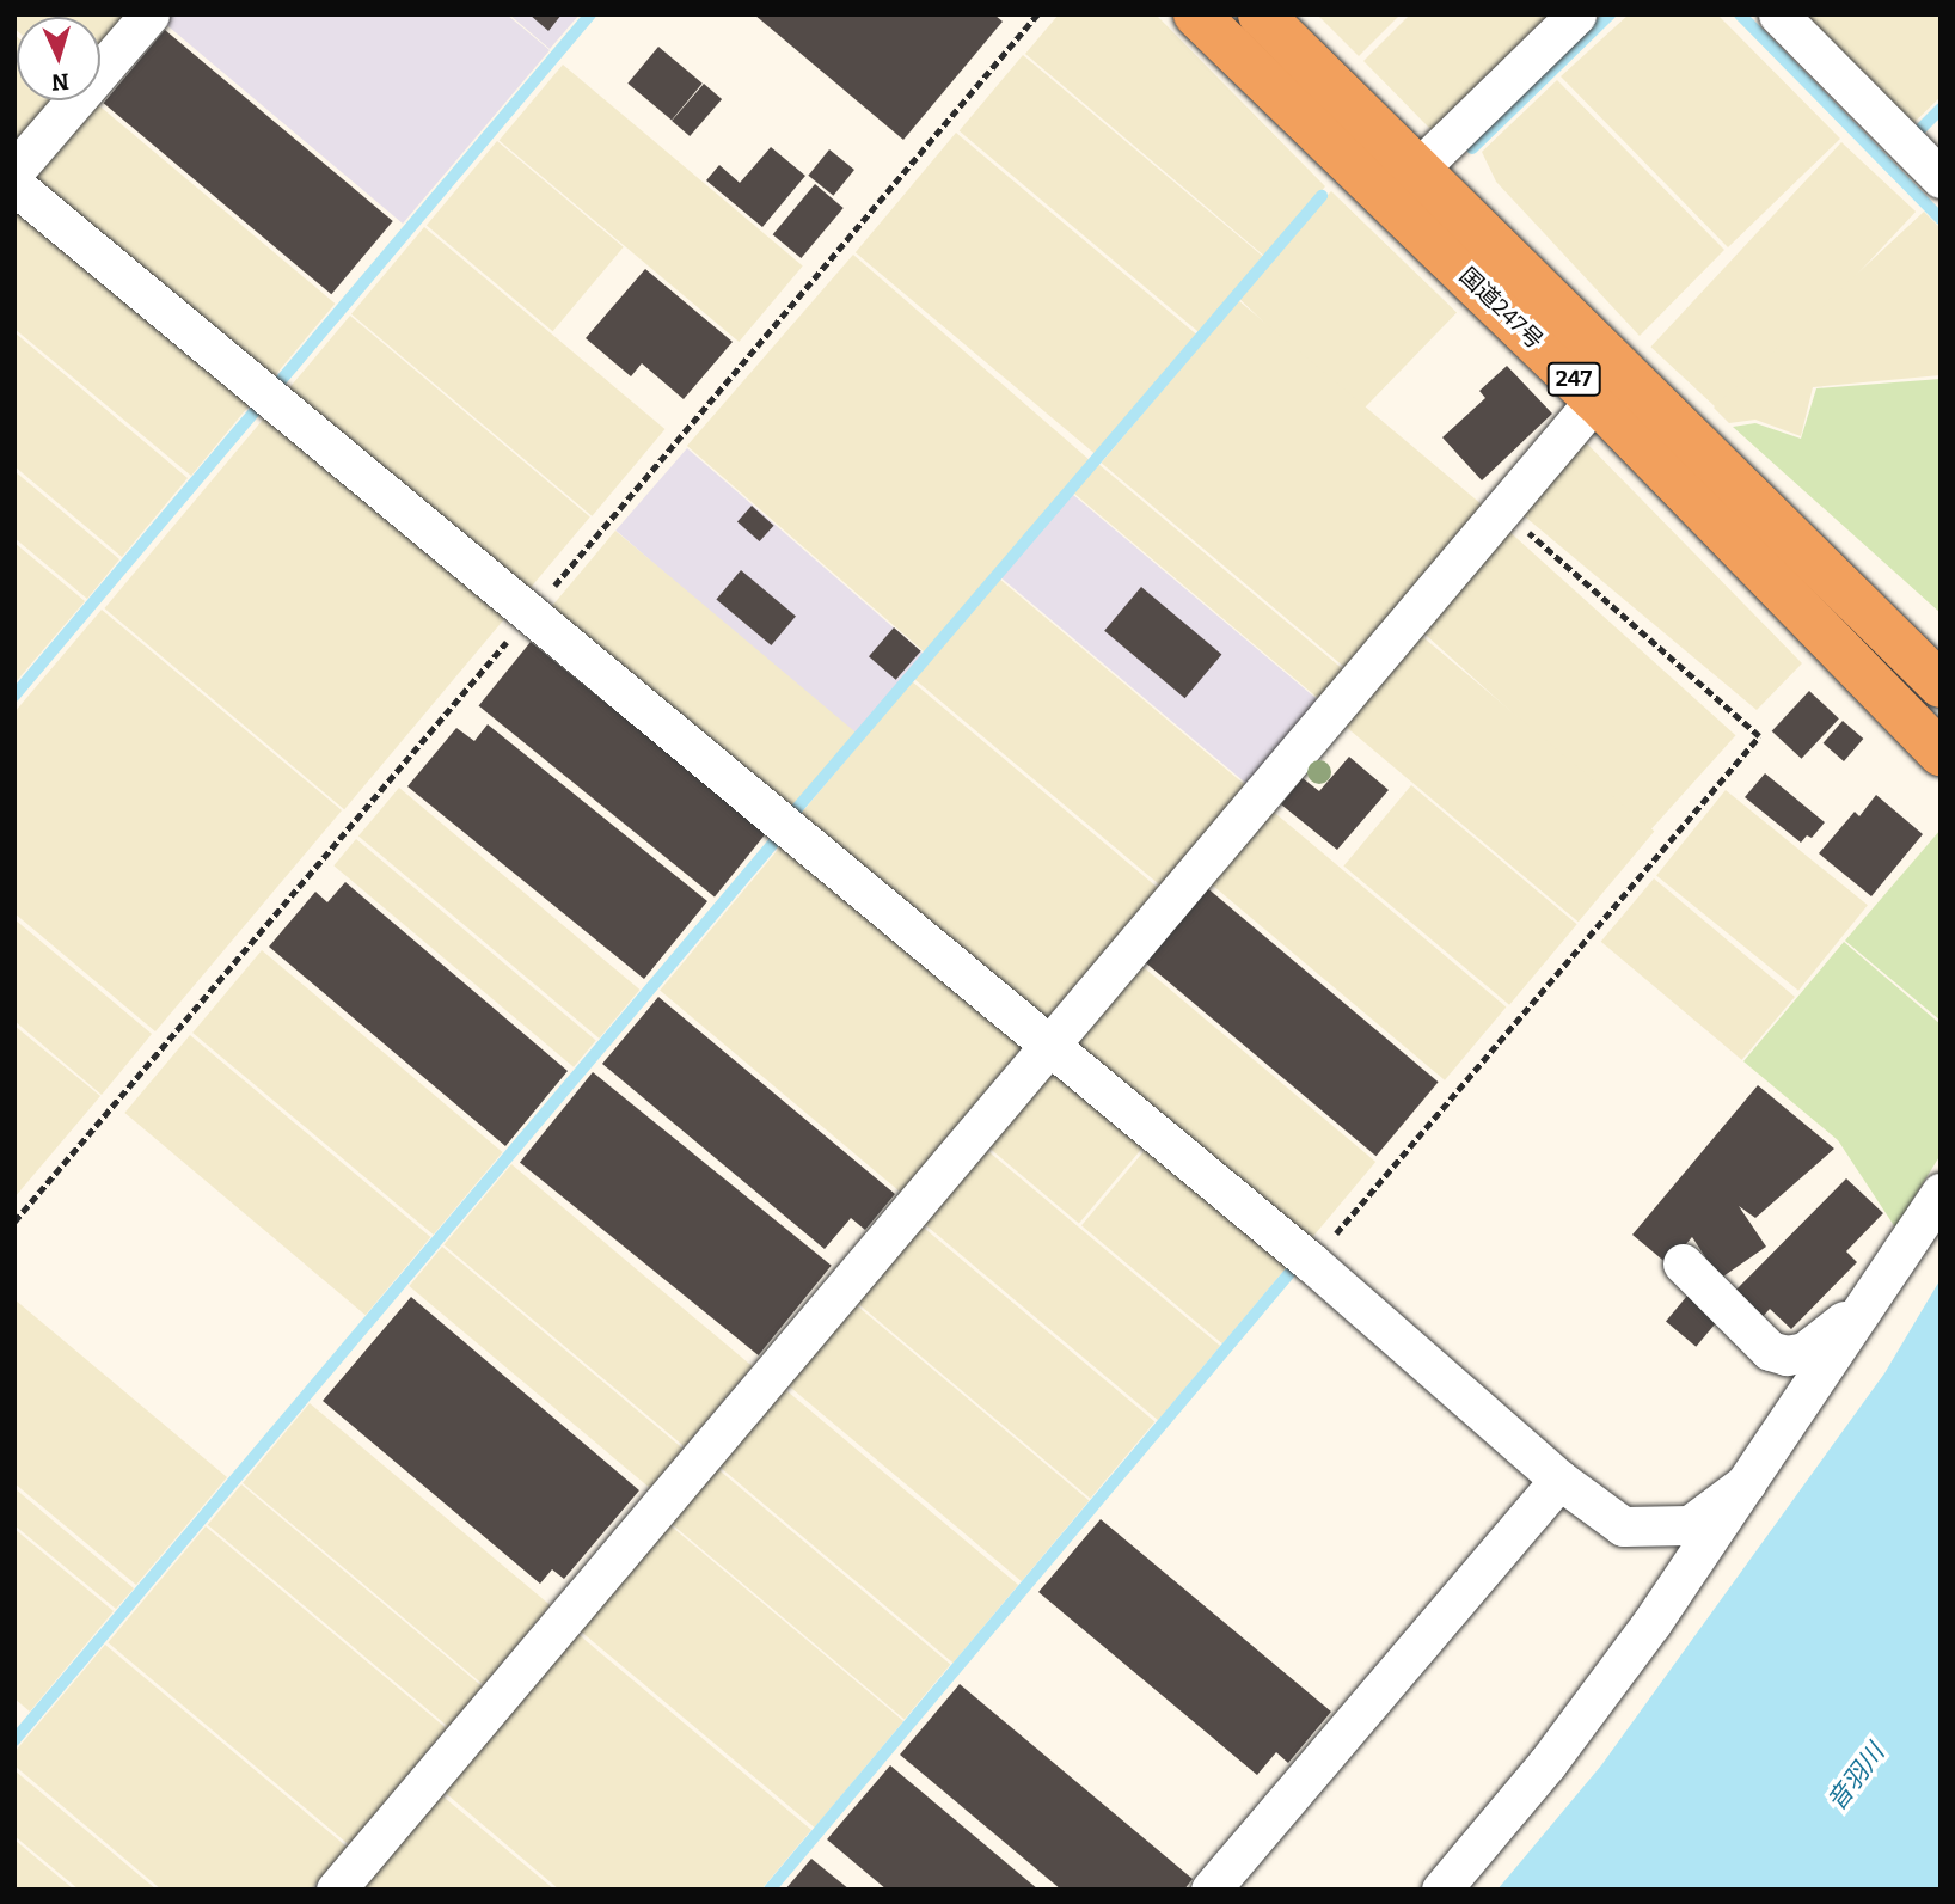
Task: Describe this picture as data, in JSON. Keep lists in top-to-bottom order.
{
  "streets": {
    "highway": ["国道247号", "247"]
  },
  "water": ["音羽川"],
  "north": "bottom"
}
